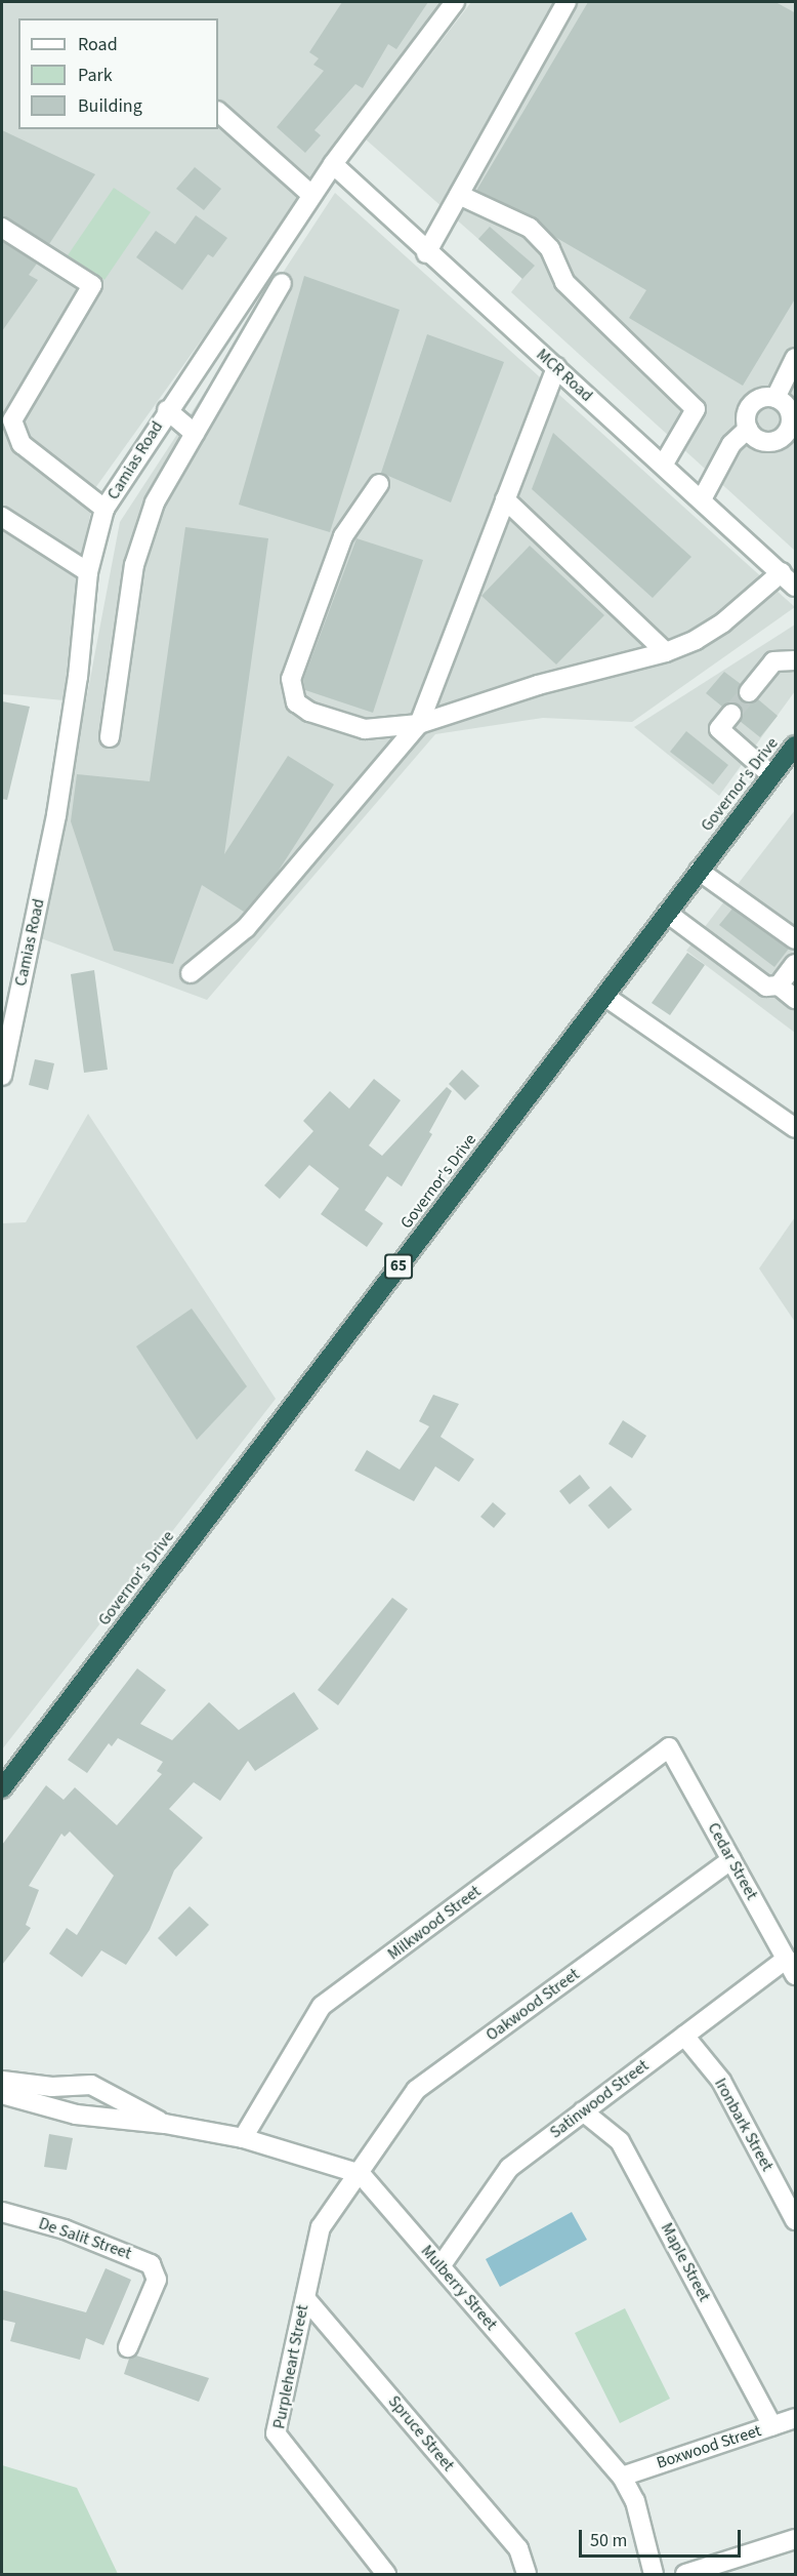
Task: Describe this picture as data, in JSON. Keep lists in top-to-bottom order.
{
  "streets": {
    "highway": ["Governor's Drive", "65"],
    "street": [
      "MCR Road",
      "Camias Road",
      "Cedar Street",
      "Milkwood Street",
      "Oakwood Street",
      "Satinwood Street",
      "Ironbark Street",
      "De Salit Street",
      "Maple Street",
      "Mulberry Street",
      "Purpleheart Street",
      "Spruce Street",
      "Boxwood Street"
    ]
  },
  "crossings": [
    ["MCR Road", "Camias Road"],
    ["Cedar Street", "Milkwood Street"],
    ["Cedar Street", "Oakwood Street"],
    ["Cedar Street", "Satinwood Street"],
    ["Oakwood Street", "Mulberry Street"],
    ["Oakwood Street", "Purpleheart Street"],
    ["Satinwood Street", "Ironbark Street"],
    ["Satinwood Street", "Maple Street"],
    ["Satinwood Street", "Mulberry Street"],
    ["Maple Street", "Boxwood Street"],
    ["Mulberry Street", "Purpleheart Street"],
    ["Mulberry Street", "Boxwood Street"],
    ["Purpleheart Street", "Spruce Street"]
  ],
  "legend": ["Road", "Park", "Building"],
  "scale_bar": "50 m"
}
